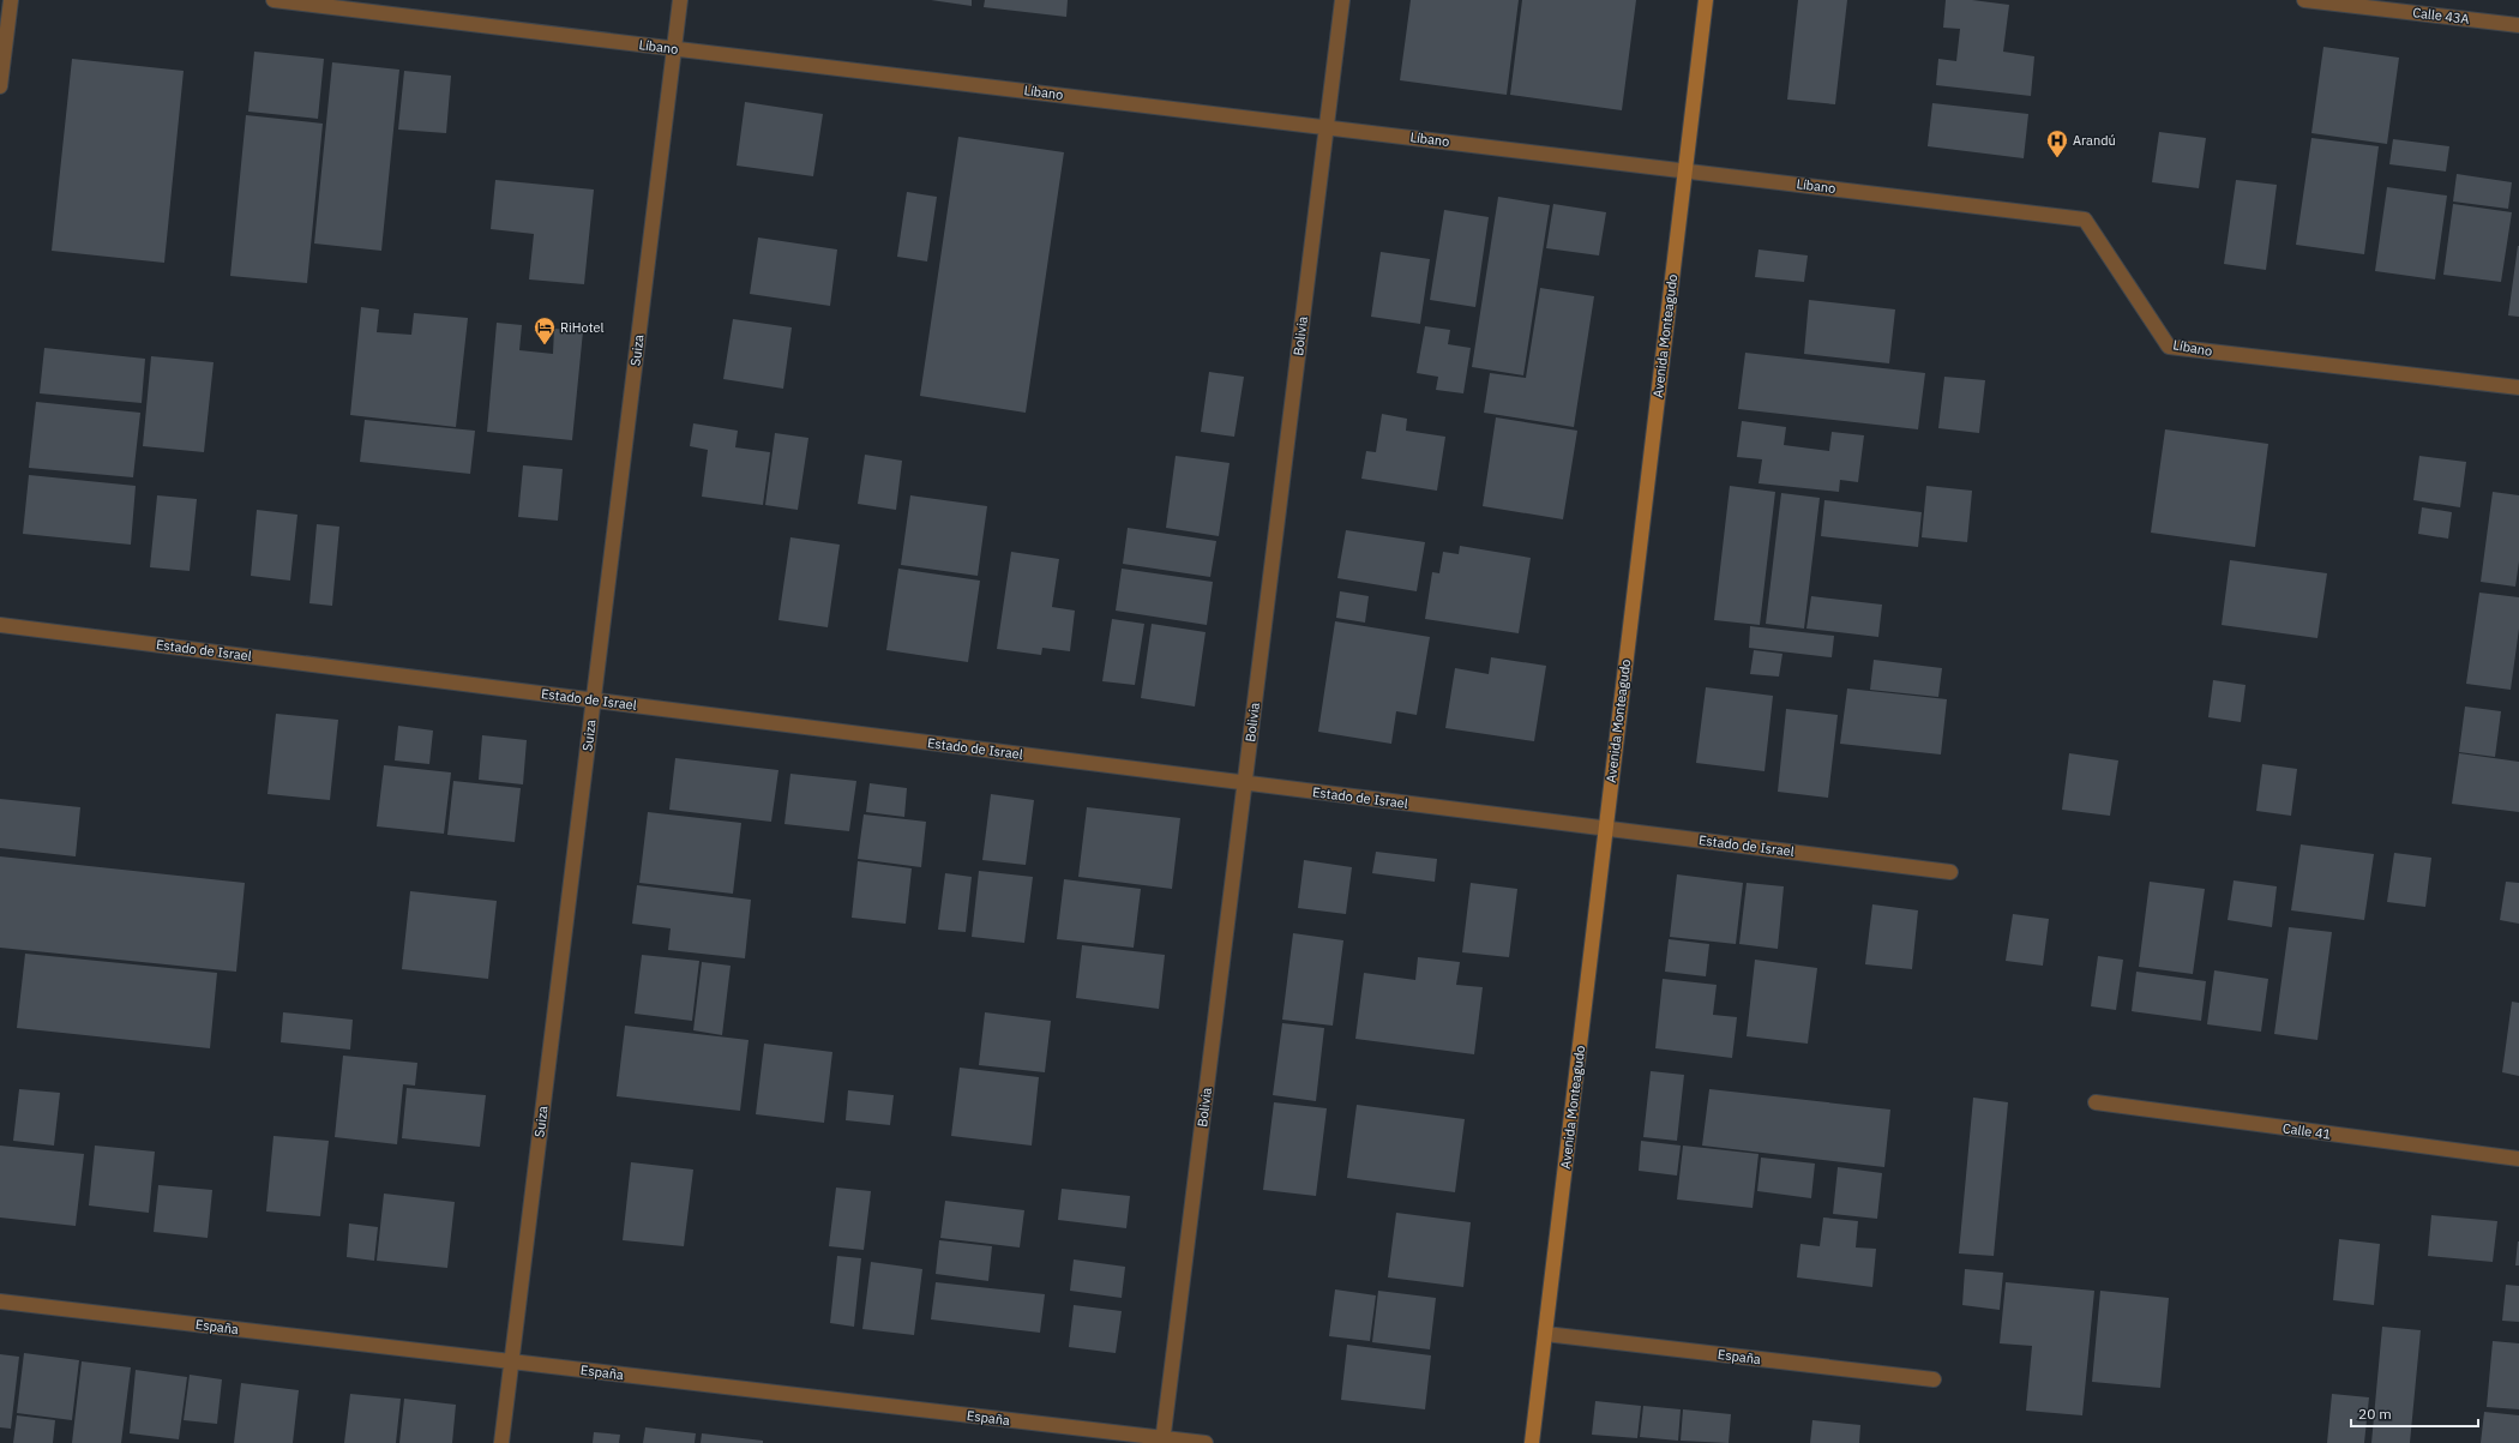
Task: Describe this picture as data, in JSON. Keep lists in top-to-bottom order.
{
  "streets": {
    "main road": ["Avenida Monteagudo"],
    "street": [
      "Calle 43A",
      "Líbano",
      "Bolivia",
      "Suiza",
      "Estado de Israel",
      "Calle 41",
      "España"
    ]
  },
  "crossings": [
    ["Líbano", "Bolivia"],
    ["Líbano", "Avenida Monteagudo"],
    ["Líbano", "Suiza"],
    ["Bolivia", "Estado de Israel"],
    ["Bolivia", "España"],
    ["Avenida Monteagudo", "Estado de Israel"],
    ["Avenida Monteagudo", "España"],
    ["Suiza", "Estado de Israel"],
    ["Suiza", "España"]
  ],
  "places": {
    "hospital": ["Arandú"],
    "hotel": ["RiHotel"]
  },
  "scale_bar": "20 m"
}
